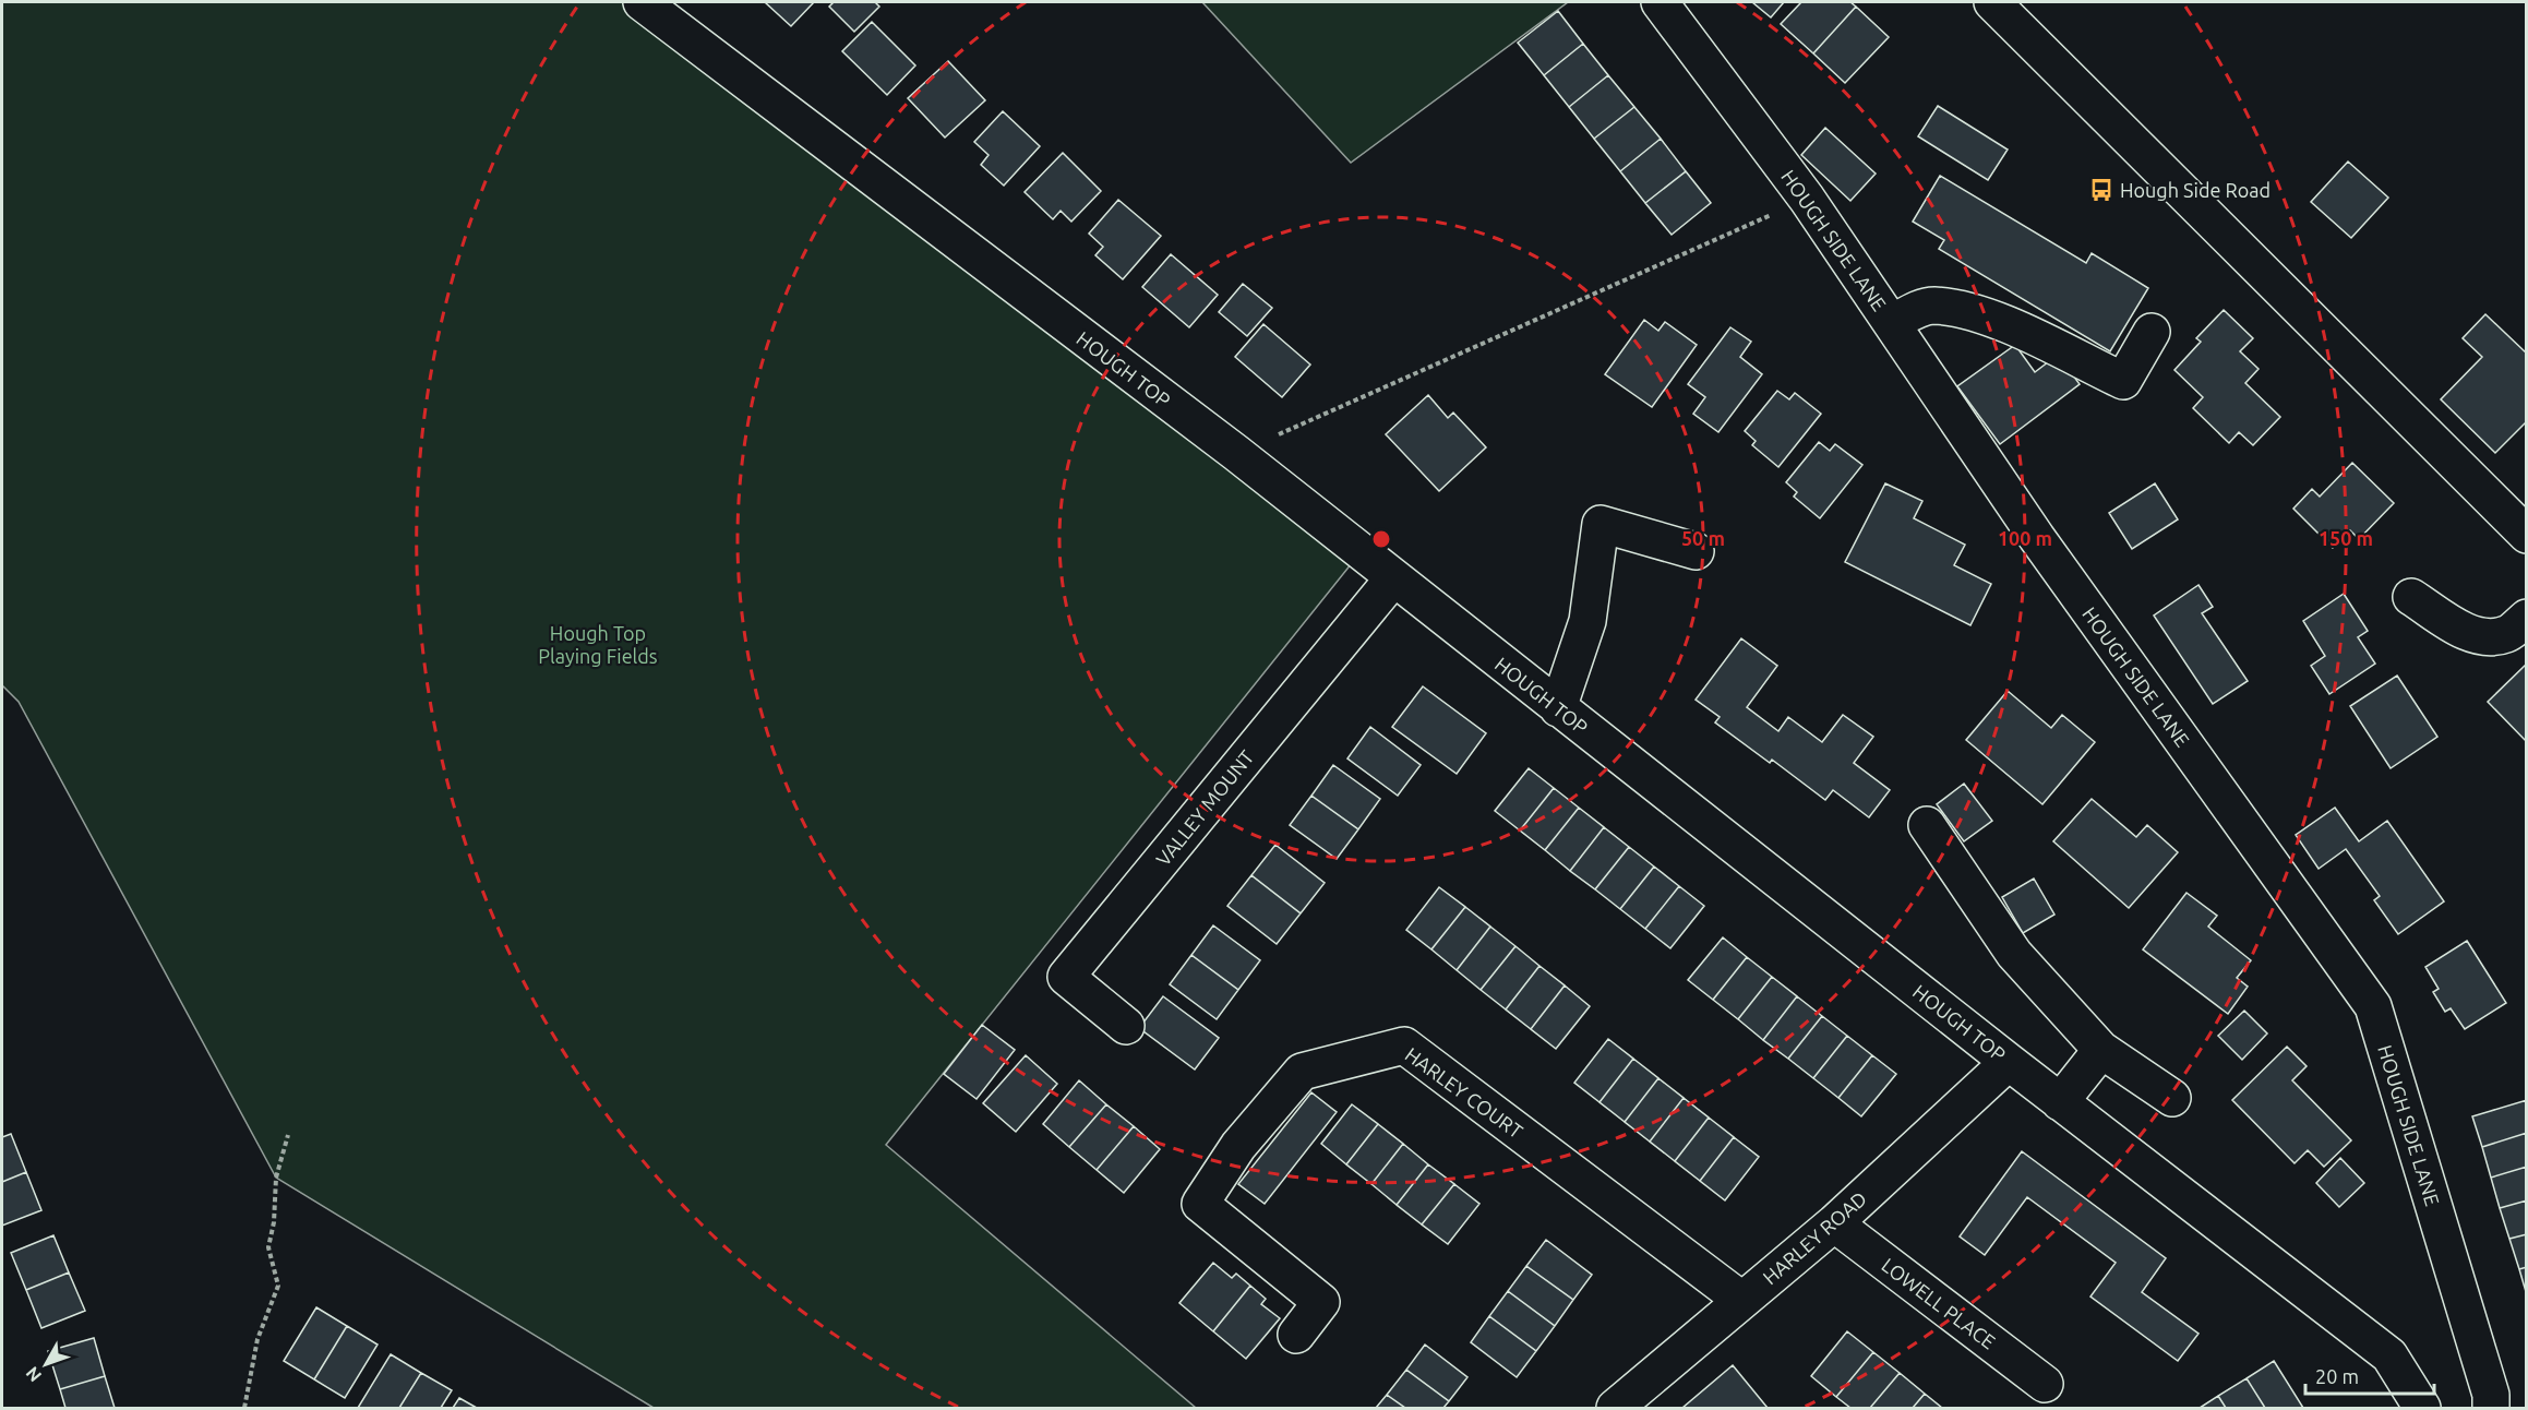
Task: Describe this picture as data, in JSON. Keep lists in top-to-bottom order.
{
  "streets": {
    "street": [
      "HOUGH SIDE LANE",
      "HOUGH TOP",
      "VALLEY MOUNT",
      "HARLEY COURT",
      "HARLEY ROAD",
      "LOWELL PLACE"
    ]
  },
  "crossings": [
    ["HOUGH TOP", "VALLEY MOUNT"],
    ["HOUGH TOP", "HARLEY ROAD"],
    ["HARLEY COURT", "HARLEY ROAD"],
    ["HARLEY ROAD", "LOWELL PLACE"]
  ],
  "parks": ["Hough Top Playing Fields"],
  "places": {
    "bus stop": ["Hough Side Road"]
  },
  "scale_bar": "20 m",
  "north": "bottom left",
  "rings": ["50 m", "100 m", "150 m"]
}
